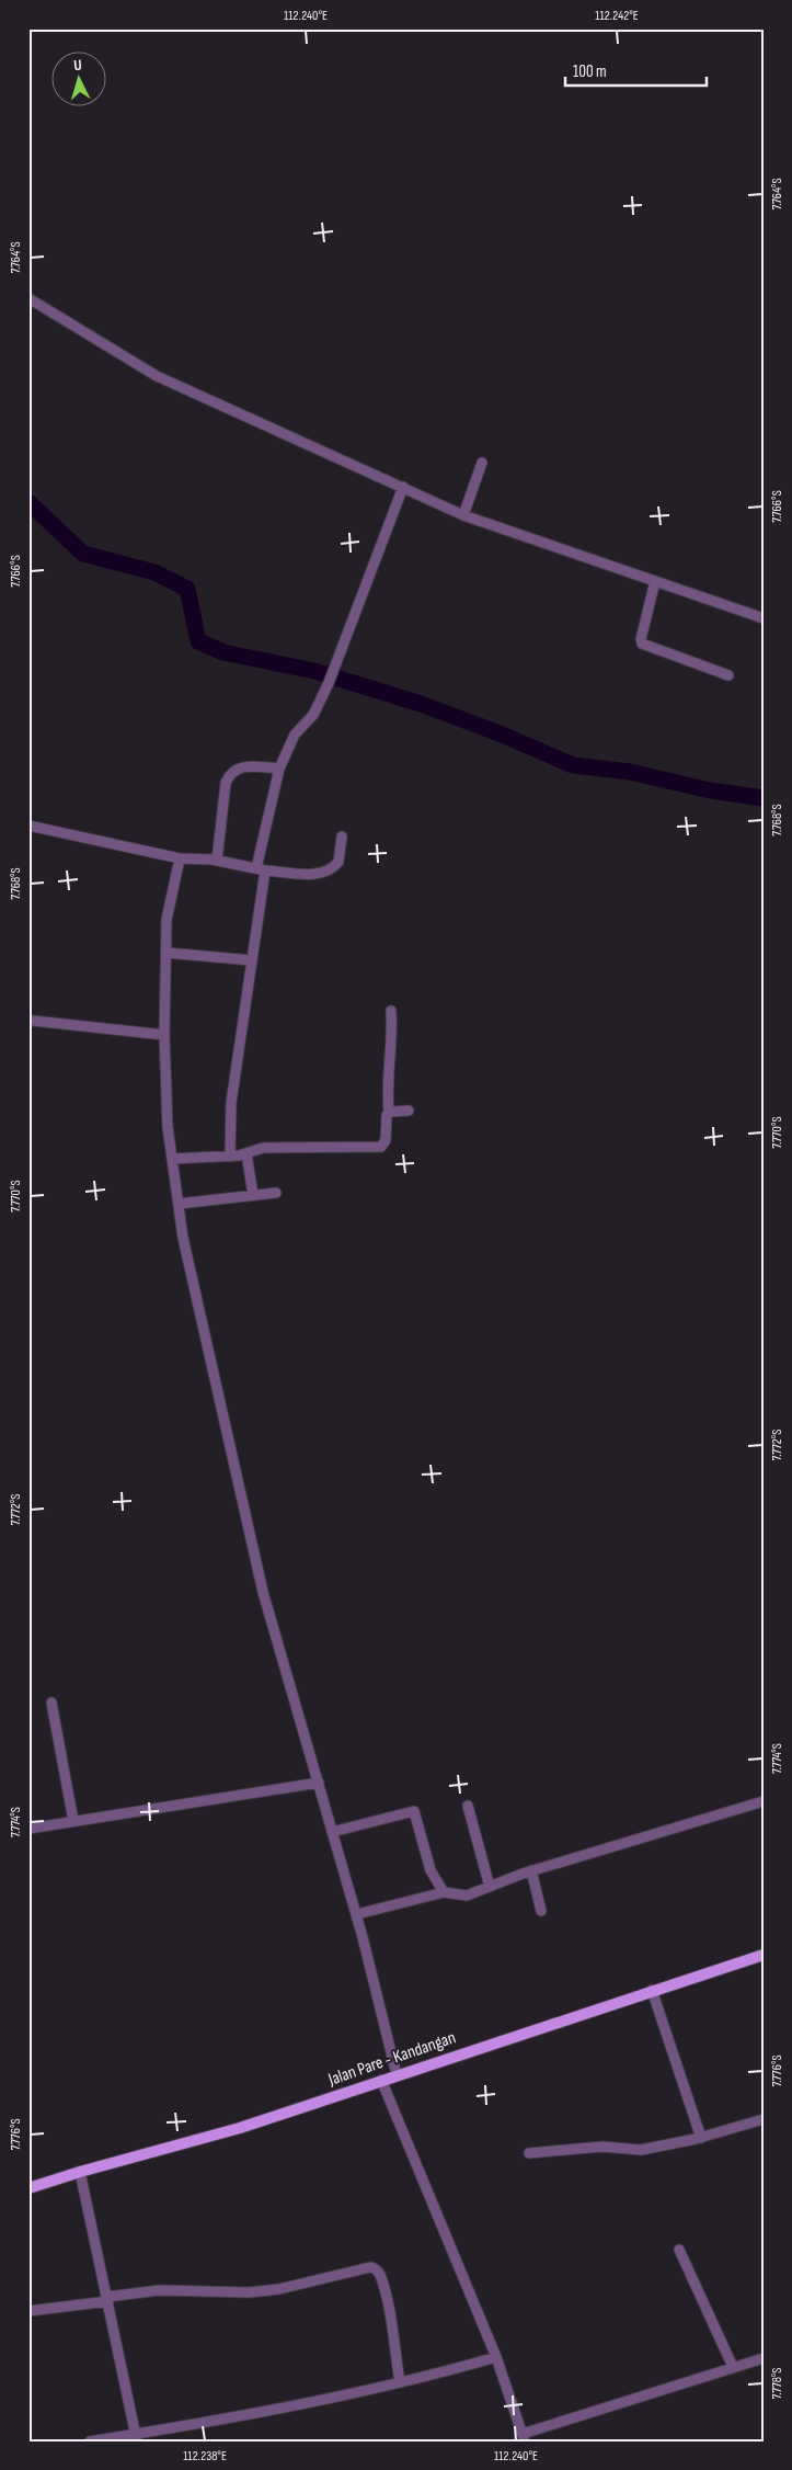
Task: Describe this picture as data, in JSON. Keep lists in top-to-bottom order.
{
  "streets": {
    "main road": ["Jalan Pare - Kandangan"]
  },
  "scale_bar": "100 m",
  "north": "top",
  "coordinates": [
    "112.240°E",
    "112.242°E",
    "7.764°S",
    "7.766°S",
    "7.768°S",
    "7.770°S",
    "7.772°S",
    "7.774°S",
    "7.776°S",
    "7.778°S",
    "112.238°E"
  ]
}
